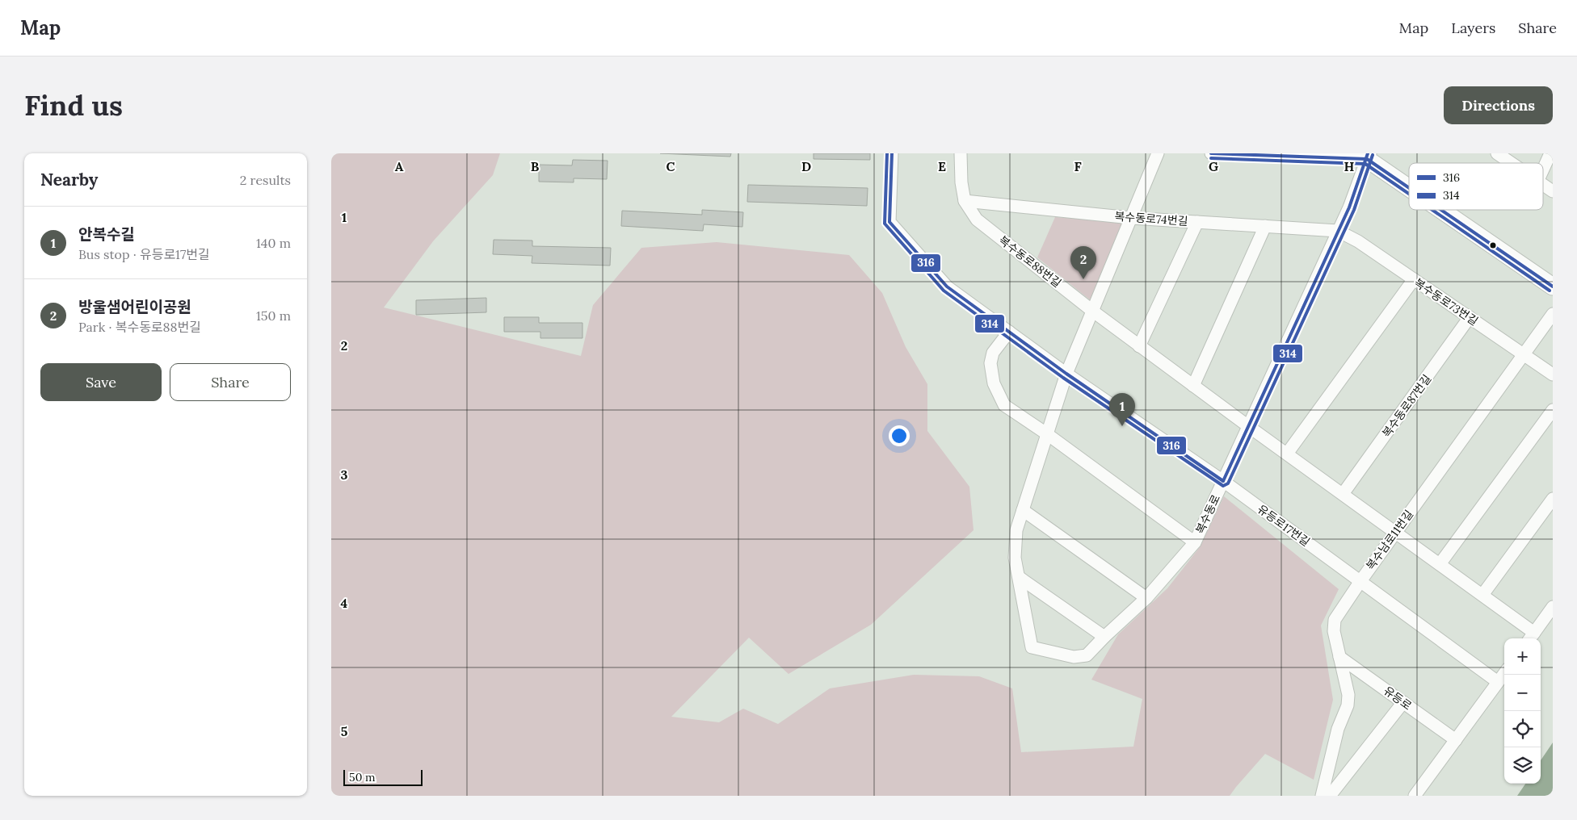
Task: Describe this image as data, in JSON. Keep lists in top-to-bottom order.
{
  "streets": {
    "street": [
      "복수동로74번길",
      "복수동로88번길",
      "복수동로73번길",
      "복수동로87번길",
      "복수동로",
      "유등로17번길",
      "복수남로11번길",
      "유등로"
    ]
  },
  "crossings": [
    ["복수동로74번길", "복수동로88번길"],
    ["복수동로74번길", "복수동로73번길"],
    ["복수동로74번길", "복수동로"],
    ["복수동로88번길", "복수동로"],
    ["복수동로73번길", "복수동로87번길"],
    ["복수동로73번길", "복수동로"],
    ["복수동로73번길", "복수남로11번길"],
    ["복수동로", "유등로17번길"],
    ["유등로17번길", "복수남로11번길"],
    ["복수남로11번길", "유등로"]
  ],
  "lines": ["transit line 316", "transit line 314"],
  "legend": ["316", "314"],
  "scale_bar": "50 m",
  "page": {
    "header": "Map",
    "nav": ["Map", "Layers", "Share"],
    "buttons": [
      "Directions",
      ["Save", "Share"]
    ],
    "title": "Find us",
    "heading": ["Nearby", "2 results"],
    "list": [
      {
        "mark": "1",
        "name": "안복수길",
        "note": "Bus stop · 유등로17번길",
        "value": "140 m"
      },
      {
        "mark": "2",
        "name": "방울샘어린이공원",
        "note": "Park · 복수동로88번길",
        "value": "150 m"
      }
    ],
    "pins": ["2", "1"],
    "map_buttons": ["+", "−"],
    "scale": "50 m"
  },
  "grid": {
    "columns": [
      "A",
      "B",
      "C",
      "D",
      "E",
      "F",
      "G",
      "H"
    ],
    "rows": [
      "1",
      "2",
      "3",
      "4",
      "5"
    ]
  }
}
